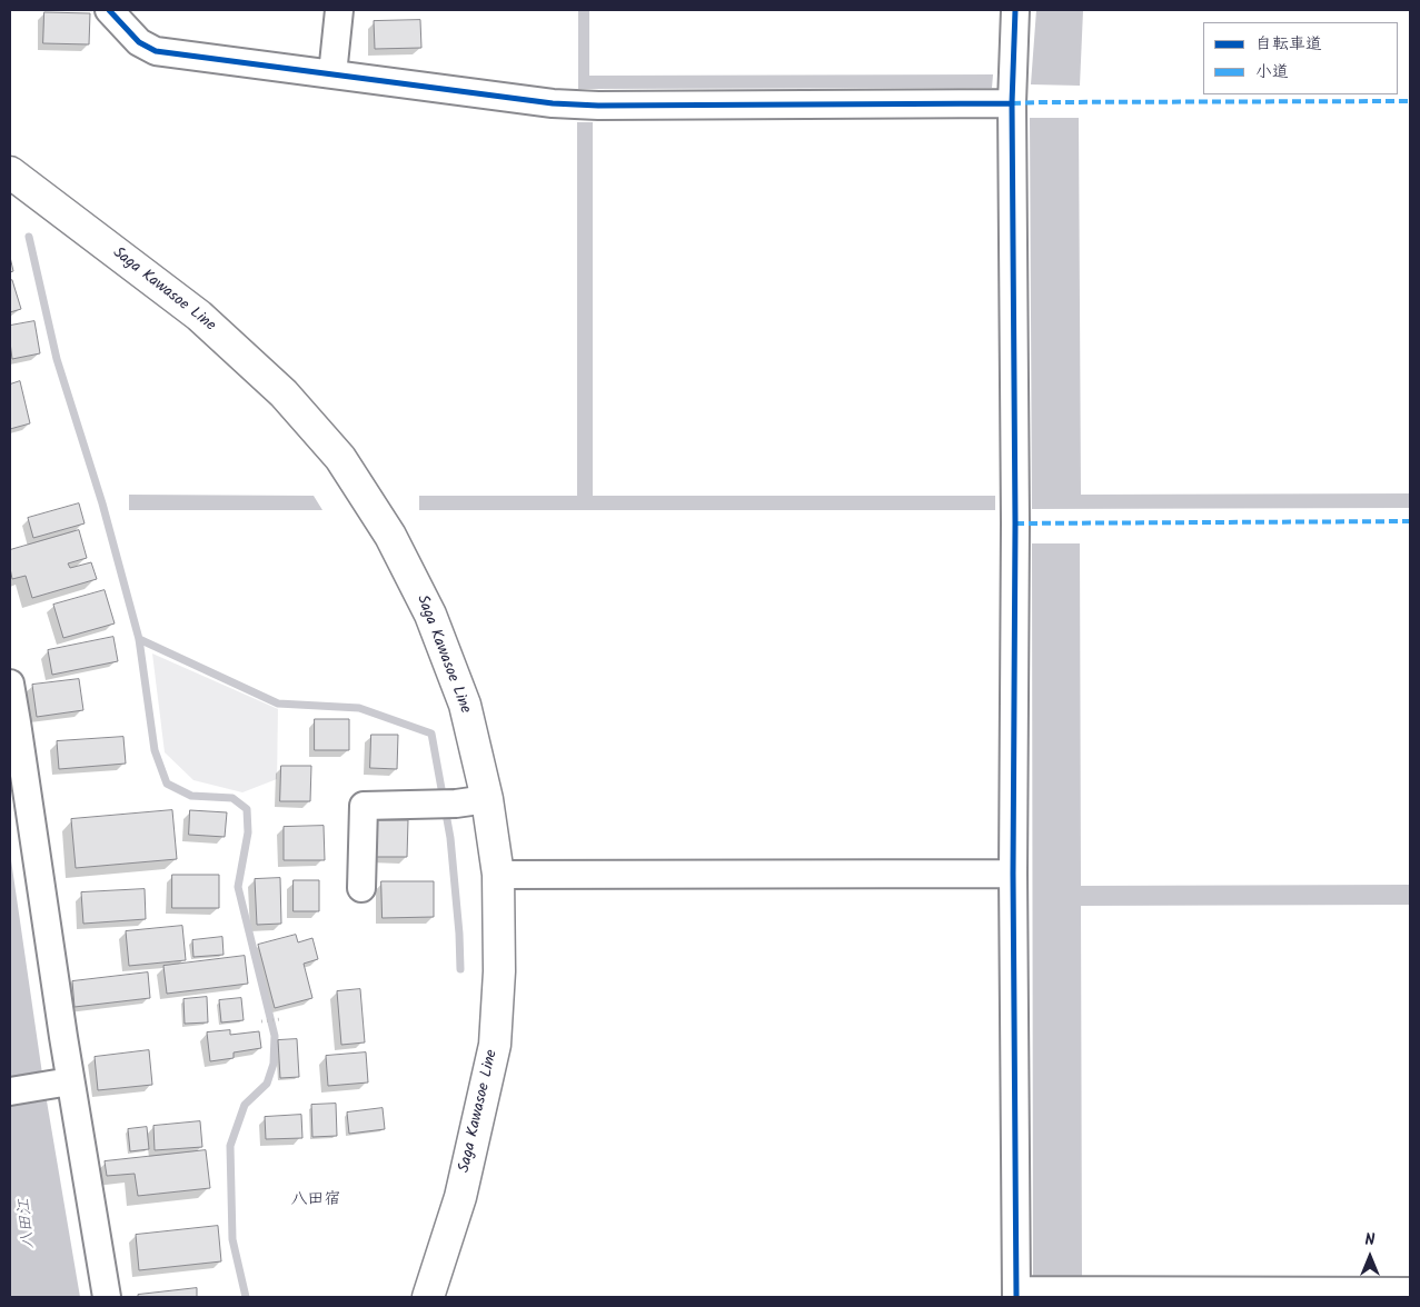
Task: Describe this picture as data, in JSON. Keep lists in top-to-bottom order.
{
  "streets": {
    "main road": ["Saga Kawasoe Line"]
  },
  "districts": ["八田宿"],
  "water": ["八田江"],
  "legend": ["自転車道", "小道"],
  "north": "top"
}
